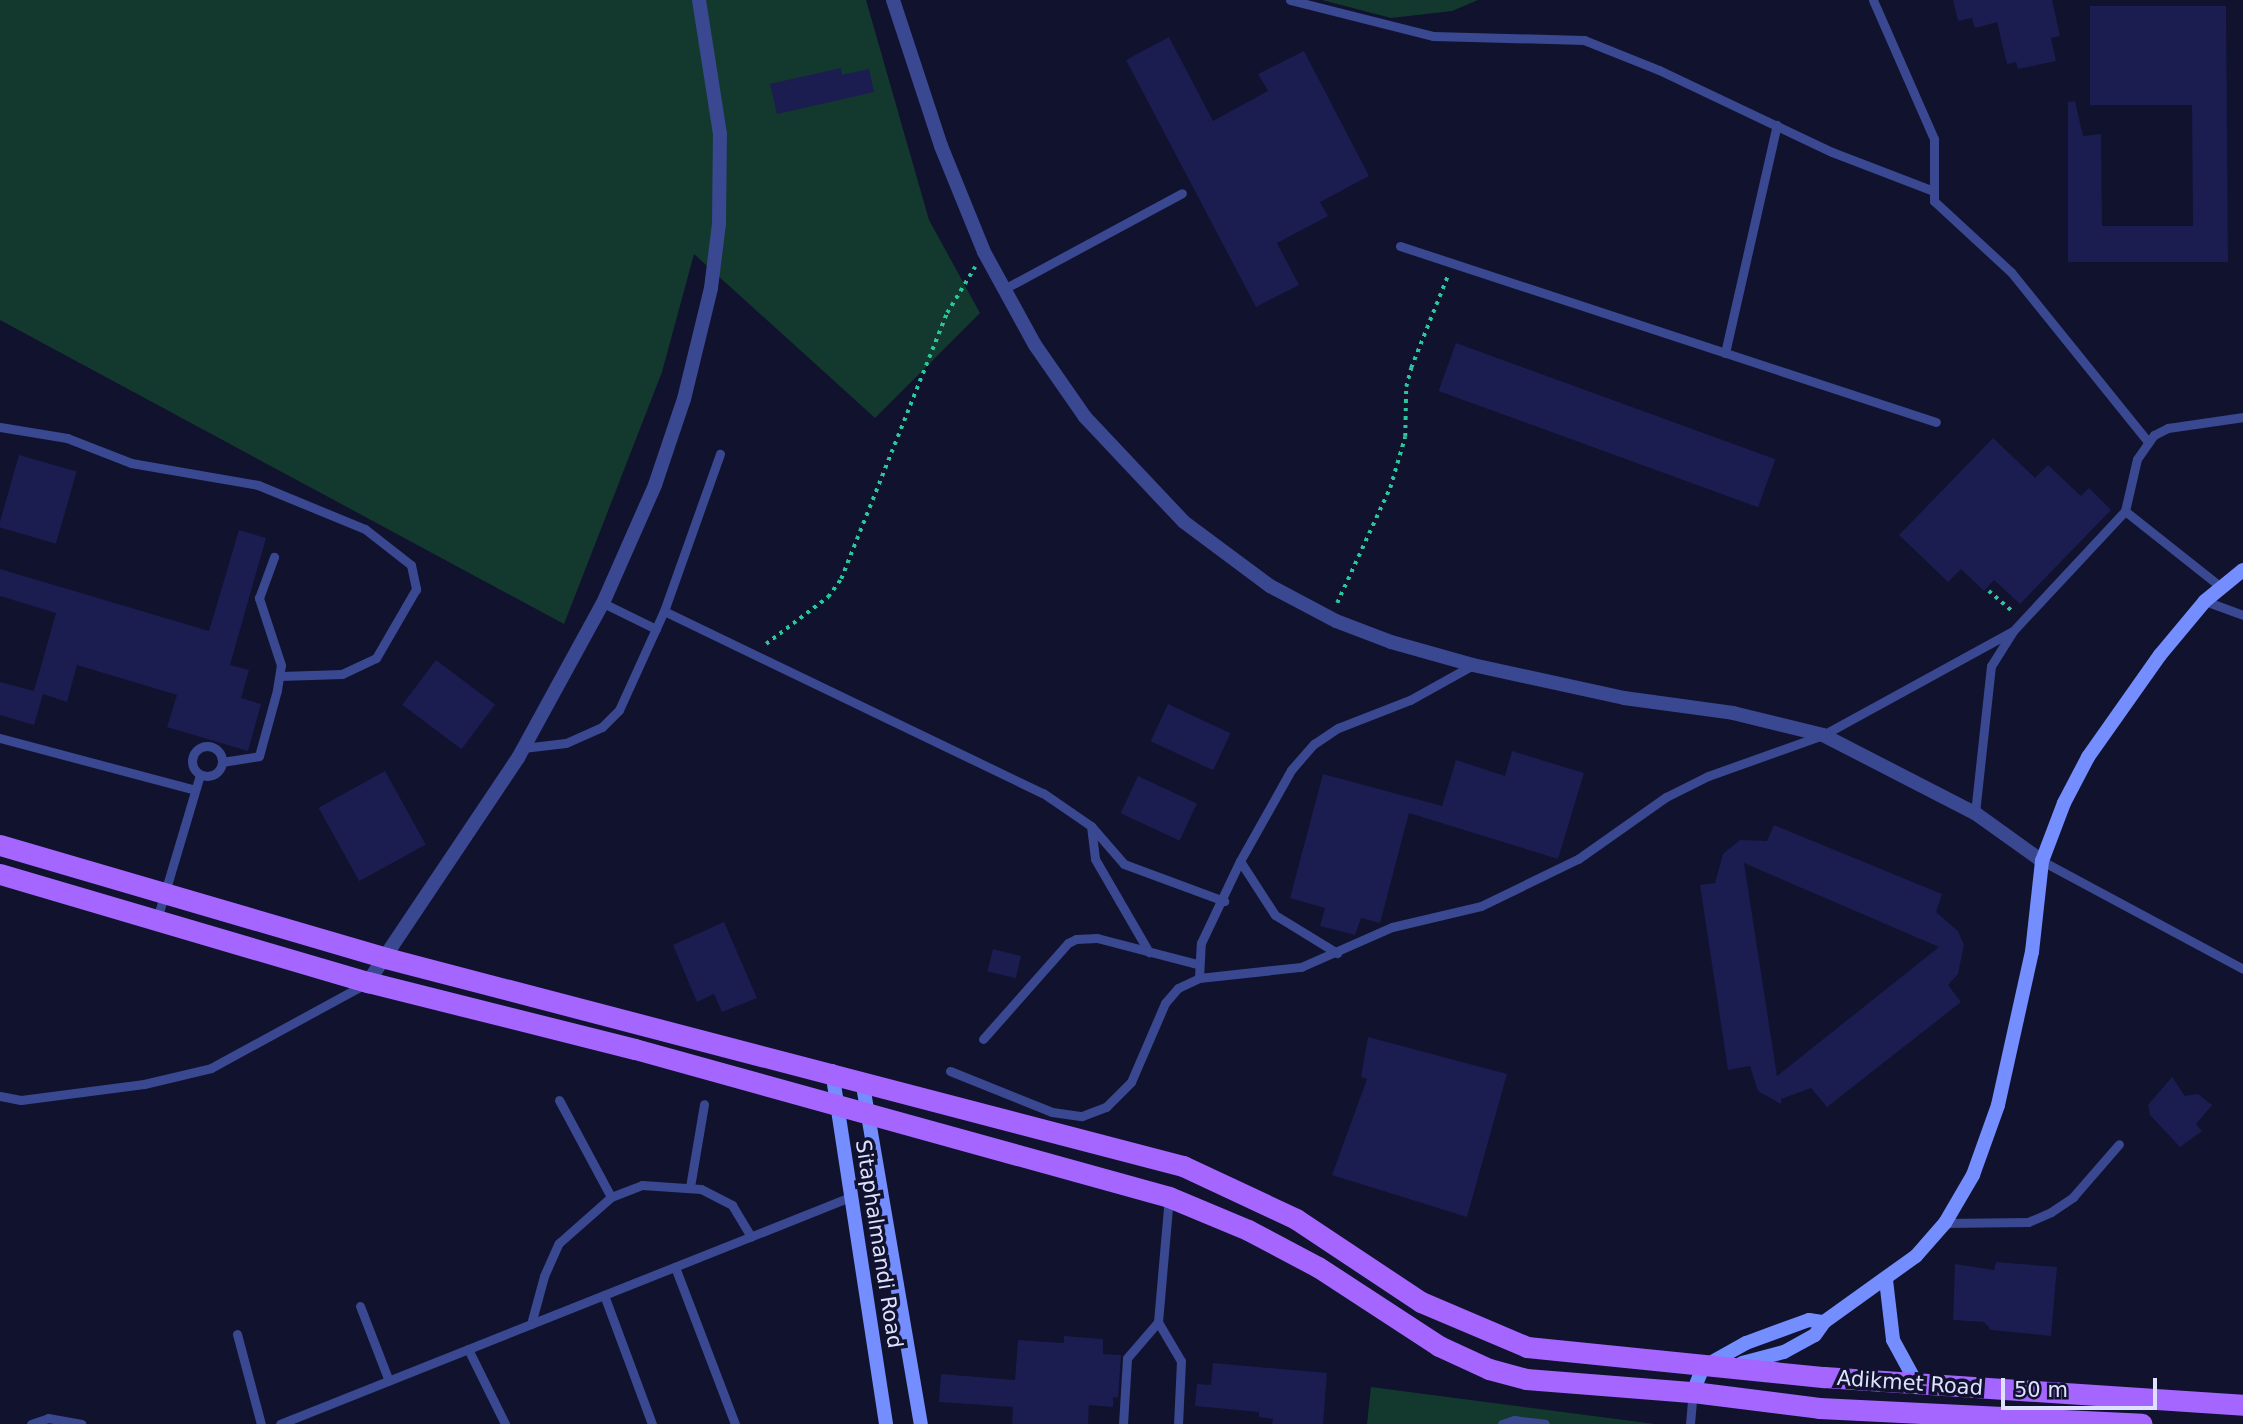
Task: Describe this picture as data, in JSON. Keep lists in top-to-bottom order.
{
  "streets": {
    "main road": ["Sitaphalmandi Road", "Adikmet Road"]
  },
  "crossings": [
    ["Sitaphalmandi Road", "Adikmet Road"]
  ],
  "scale_bar": "50 m"
}
